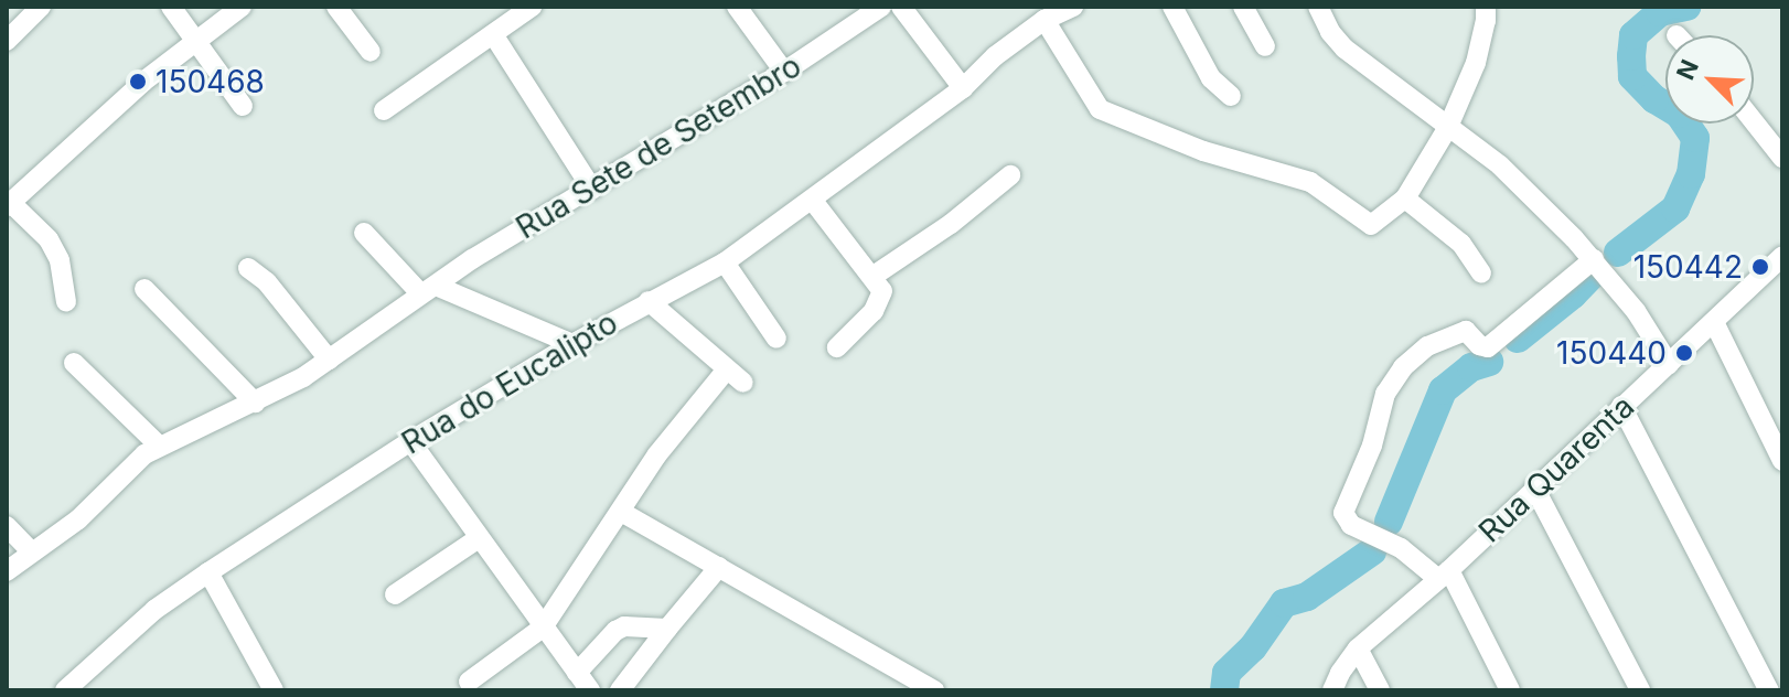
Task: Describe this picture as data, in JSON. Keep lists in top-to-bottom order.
{
  "streets": {
    "street": ["Rua Sete de Setembro", "Rua do Eucalipto", "Rua Quarenta"]
  },
  "places": ["150468", "150442", "150440"],
  "north": "top left"
}
